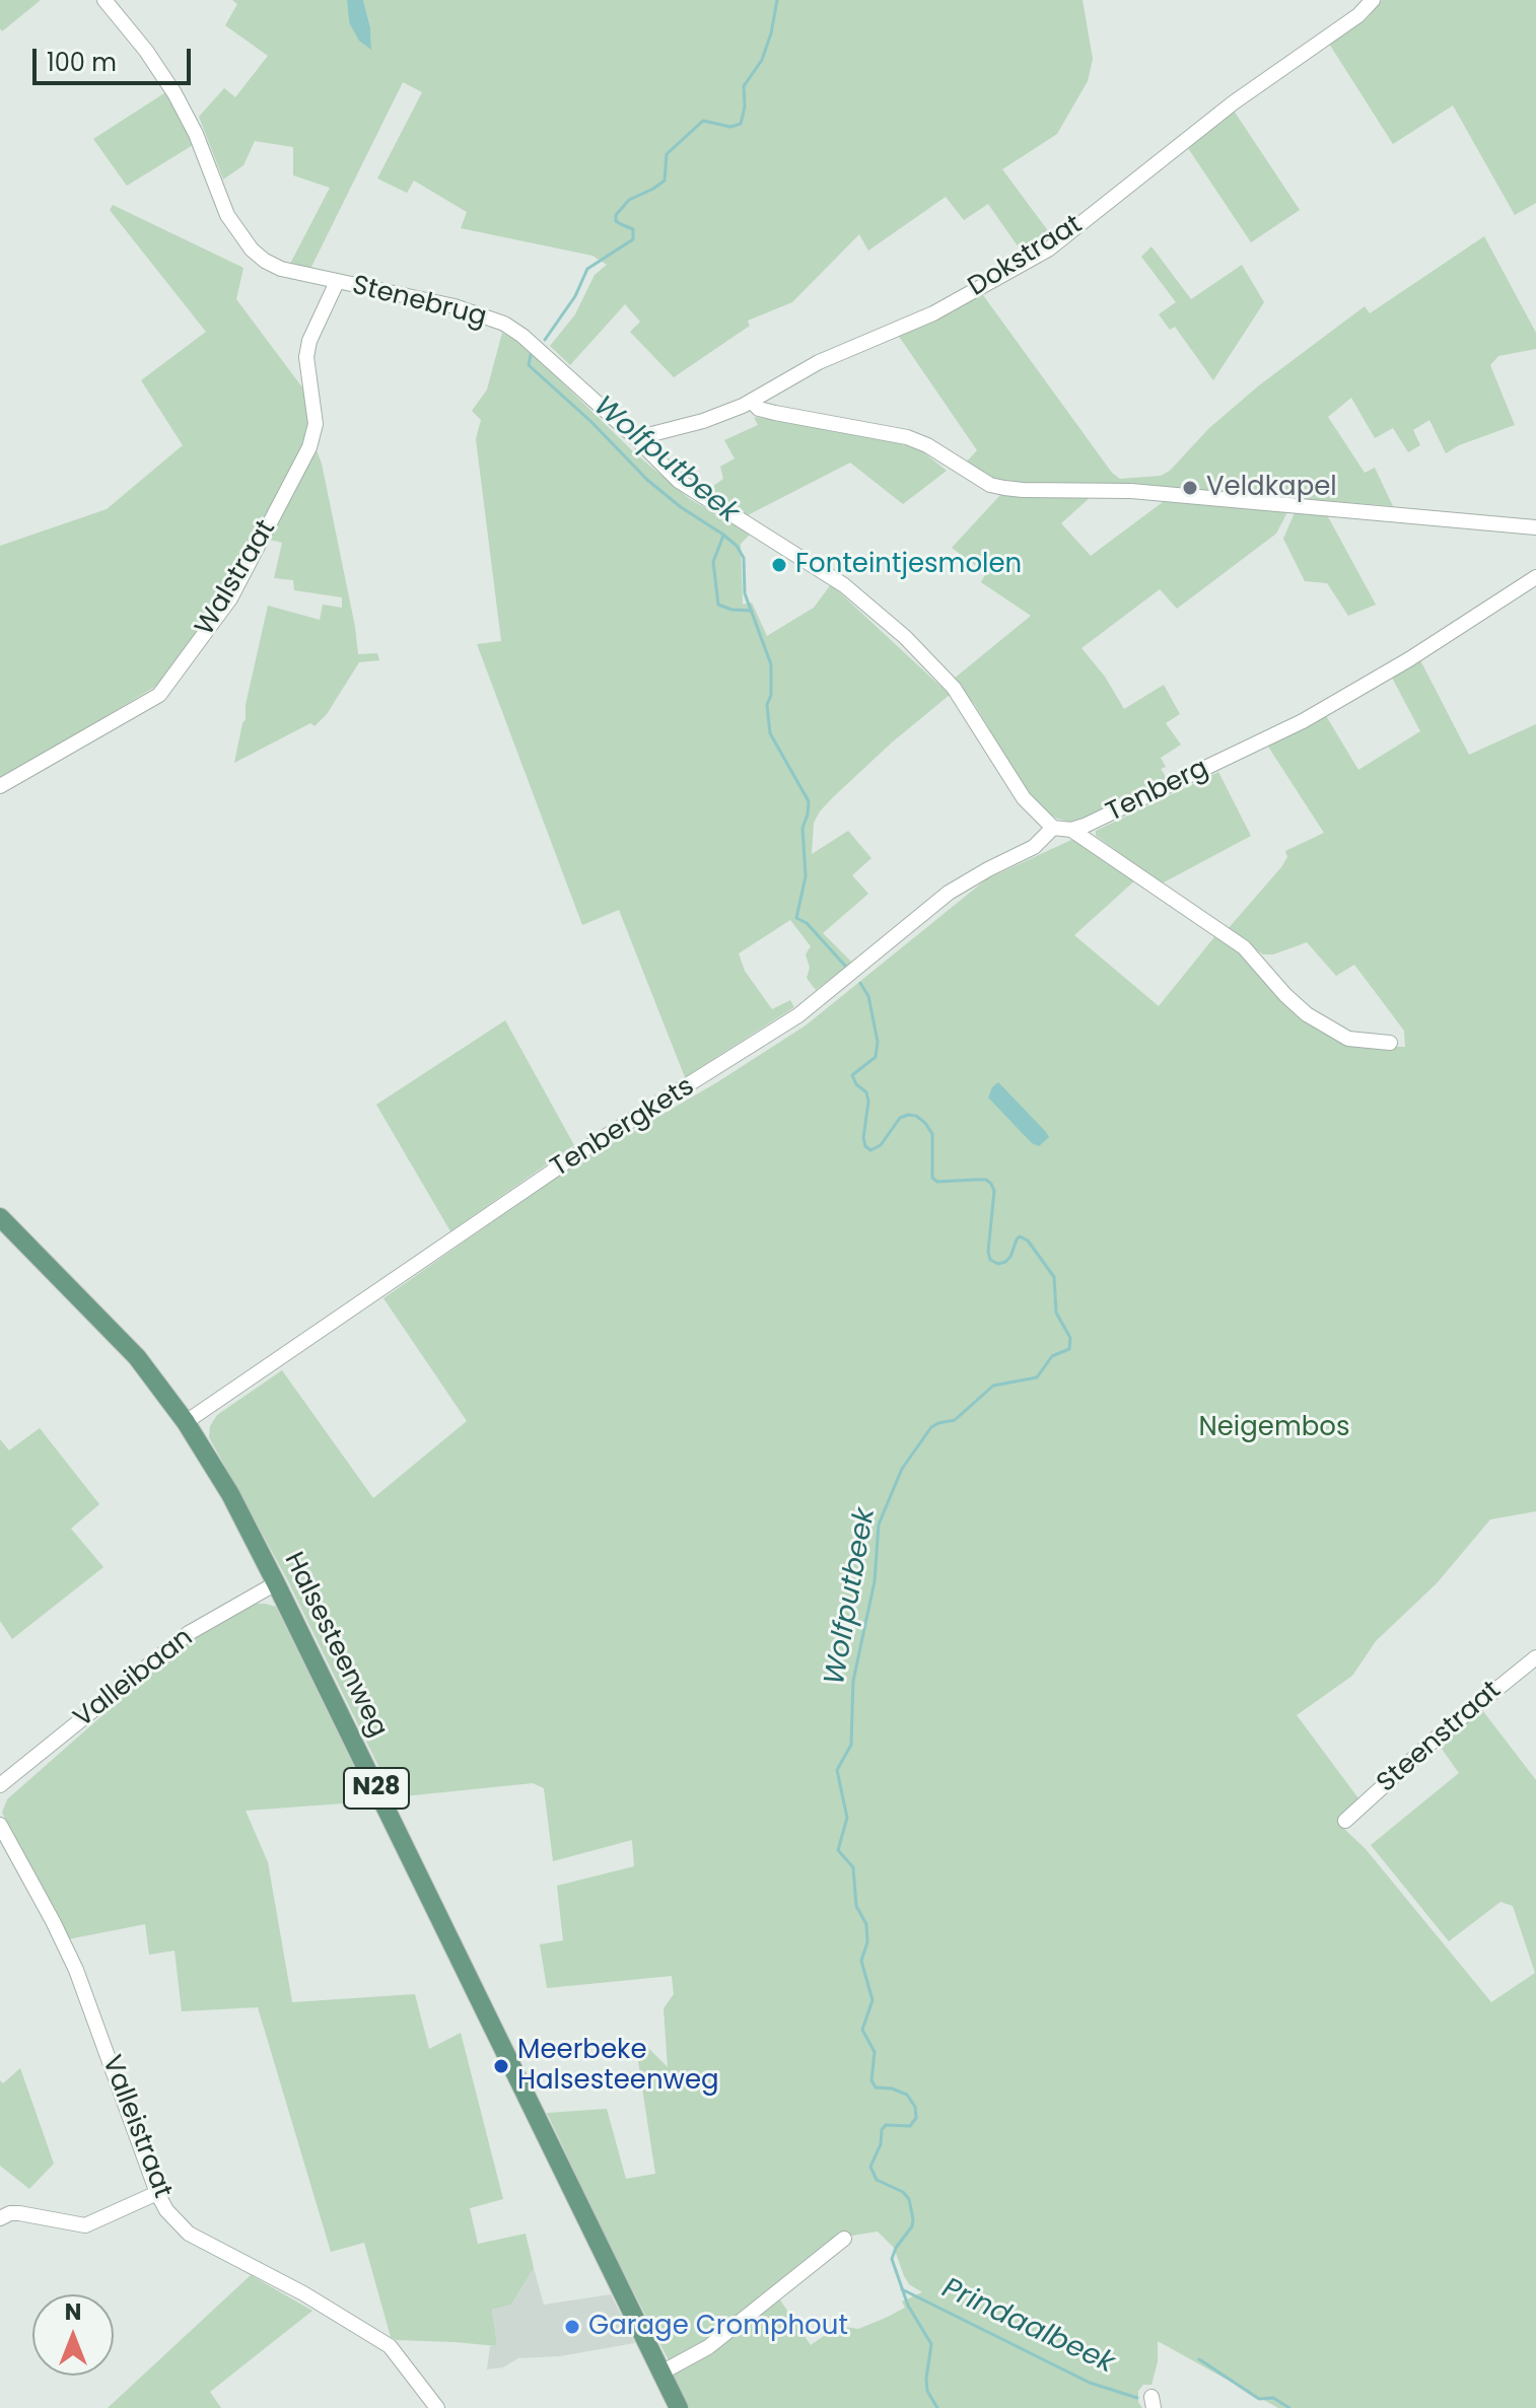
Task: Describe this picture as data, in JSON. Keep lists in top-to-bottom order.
{
  "streets": {
    "main road": ["Halsesteenweg", "N28"],
    "street": [
      "Dokstraat",
      "Stenebrug",
      "Walstraat",
      "Tenberg",
      "Tenbergkets",
      "Valleibaan",
      "Steenstraat",
      "Valleistraat"
    ]
  },
  "crossings": [
    ["Dokstraat", "Stenebrug"],
    ["Stenebrug", "Walstraat"],
    ["Stenebrug", "Tenberg"],
    ["Stenebrug", "Tenbergkets"],
    ["Tenberg", "Tenbergkets"],
    ["Tenbergkets", "Halsesteenweg"],
    ["Halsesteenweg", "Valleibaan"]
  ],
  "water": ["Wolfputbeek", "Prindaalbeek"],
  "parks": ["Neigembos"],
  "places": [
    "Veldkapel",
    "Fonteintjesmolen",
    "Meerbeke Halsesteenweg",
    "Garage Cromphout"
  ],
  "scale_bar": "100 m",
  "north": "top"
}
